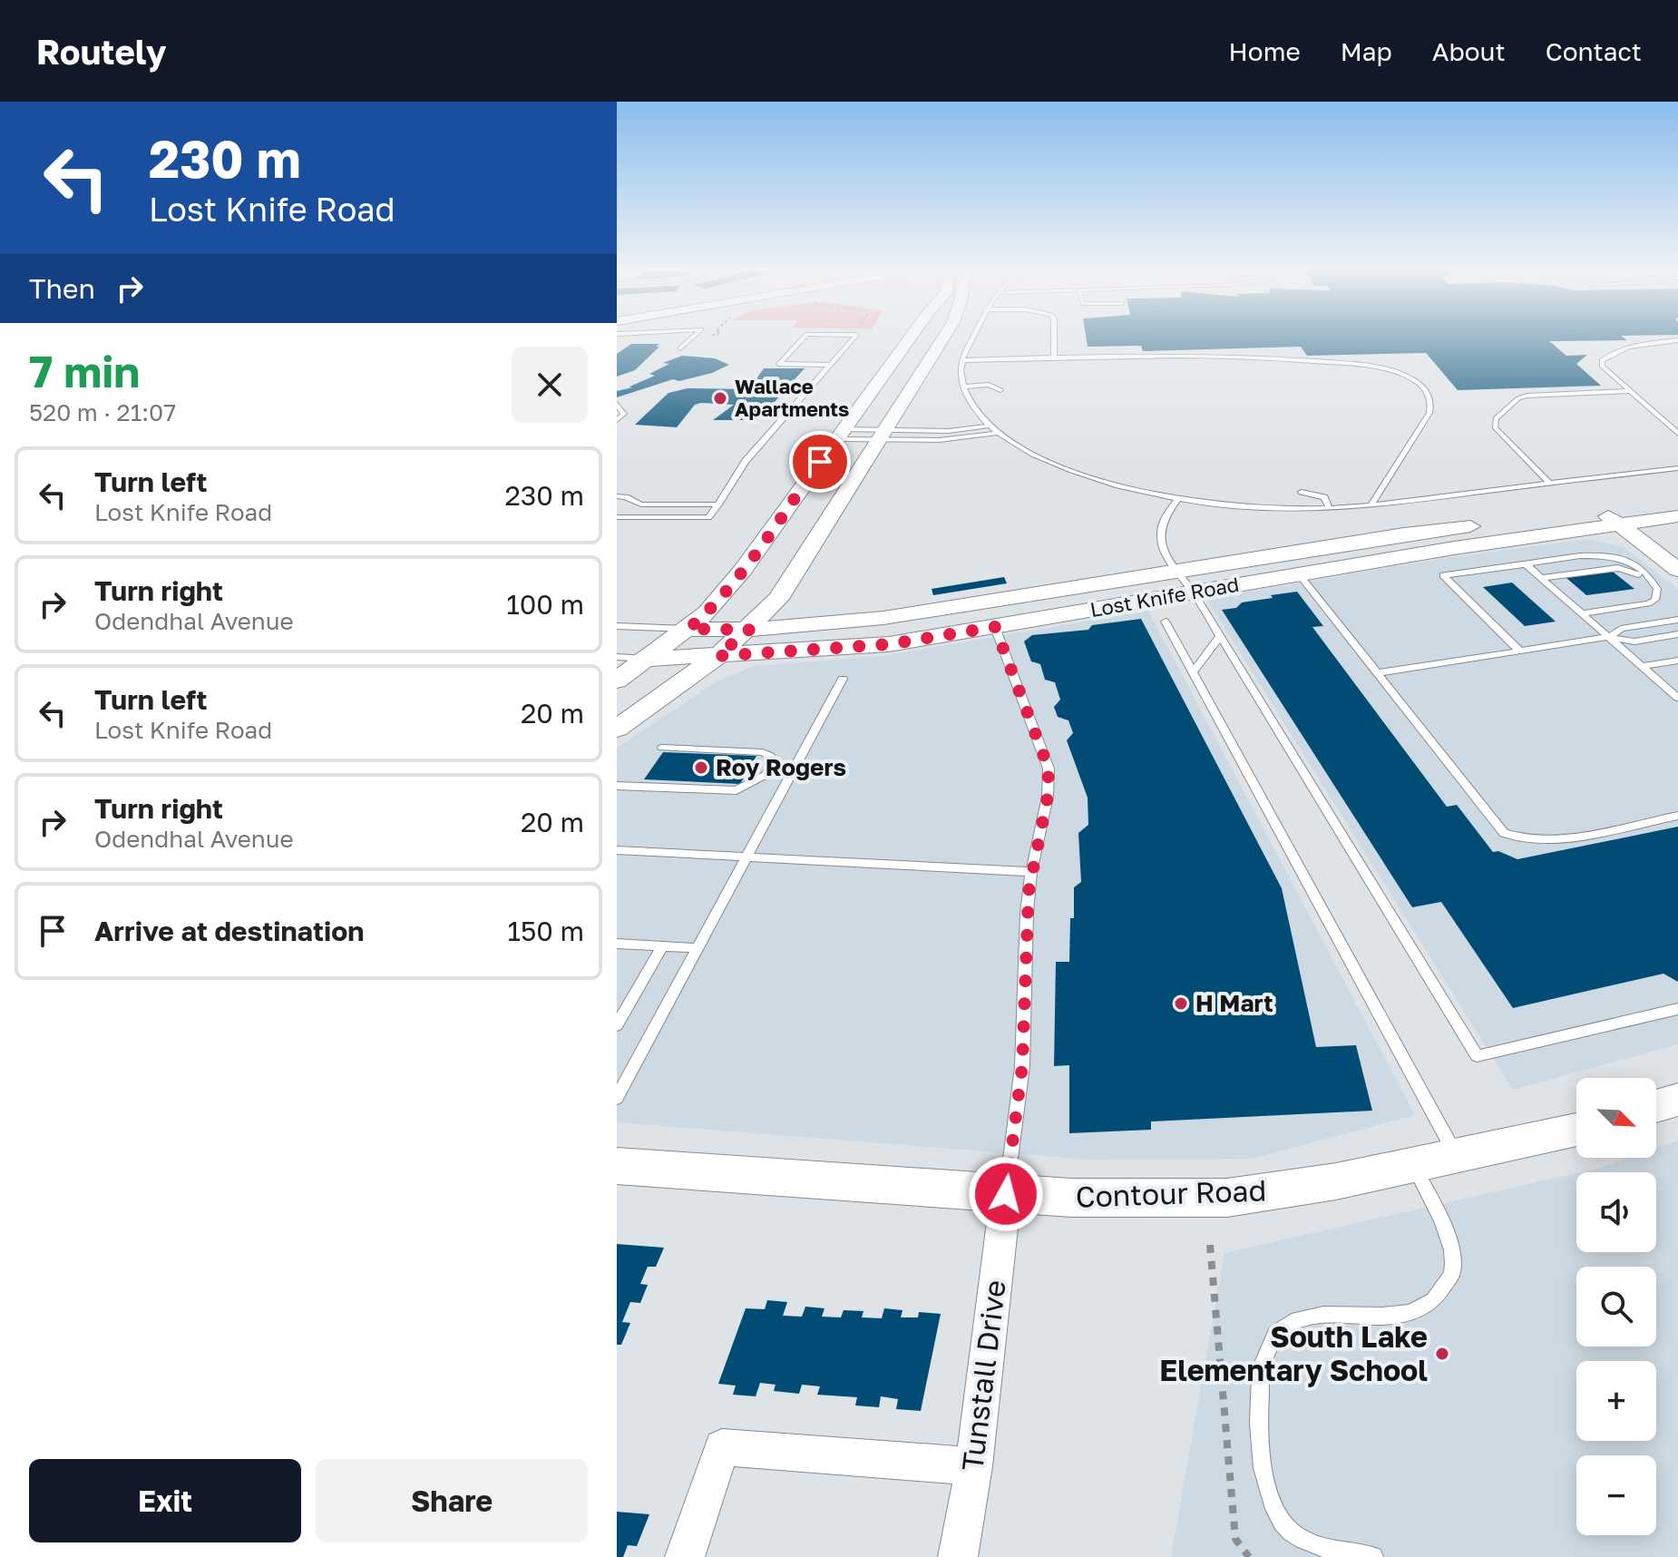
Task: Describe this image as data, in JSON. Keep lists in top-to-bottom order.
{
  "streets": {
    "street": ["Lost Knife Road", "Contour Road", "Tunstall Drive"]
  },
  "crossings": [
    ["Contour Road", "Tunstall Drive"]
  ],
  "places": [
    "Wallace Apartments",
    "Roy Rogers",
    "H Mart",
    "South Lake Elementary School"
  ],
  "north": "bottom right",
  "page": {
    "header": "Routely",
    "nav": [
      "Home",
      "Map",
      "About",
      "Contact"
    ],
    "turn": ["230 m", "Lost Knife Road"],
    "then": "Then",
    "heading": ["7 min", "520 m · 21:07"],
    "list": [
      {
        "name": "Turn left",
        "note": "Lost Knife Road",
        "value": "230 m"
      },
      {
        "name": "Turn right",
        "note": "Odendhal Avenue",
        "value": "100 m"
      },
      {
        "name": "Turn left",
        "note": "Lost Knife Road",
        "value": "20 m"
      },
      {
        "name": "Turn right",
        "note": "Odendhal Avenue",
        "value": "20 m"
      },
      {
        "name": "Arrive at destination",
        "value": "150 m"
      }
    ],
    "map_buttons": ["+", "−"],
    "buttons": ["Exit", "Share"]
  }
}
